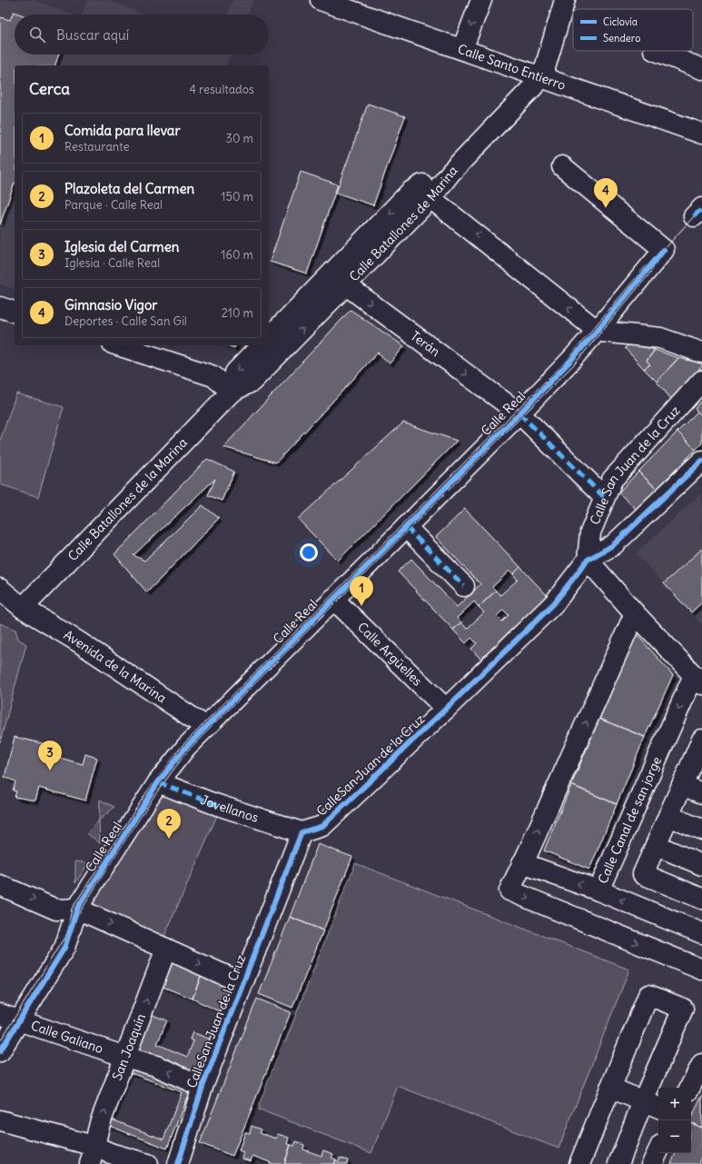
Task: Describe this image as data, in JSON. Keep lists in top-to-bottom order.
{
  "streets": {
    "street": [
      "Calle Santo Entierro",
      "Calle Batallones de Marina",
      "Terán",
      "Calle Real",
      "Calle San Juan de la Cruz",
      "Calle Batallones de la Marina",
      "Calle Argüelles",
      "Avenida de la Marina",
      "CalleSan Juan de la Cruz",
      "Jovellanos",
      "Calle Canal de san jorge",
      "Calle Galiano",
      "San Joaquín"
    ]
  },
  "crossings": [
    ["Calle Batallones de Marina", "Terán"],
    ["Calle Batallones de Marina", "Calle Batallones de la Marina"],
    ["Terán", "Calle Real"],
    ["Terán", "Calle San Juan de la Cruz"],
    ["Calle Real", "Calle Argüelles"],
    ["Calle Real", "Avenida de la Marina"],
    ["Calle Real", "Jovellanos"],
    ["Calle Real", "Calle Galiano"],
    ["Calle San Juan de la Cruz", "CalleSan Juan de la Cruz"],
    ["Calle Batallones de la Marina", "Avenida de la Marina"],
    ["Calle Argüelles", "CalleSan Juan de la Cruz"],
    ["CalleSan Juan de la Cruz", "Jovellanos"],
    ["CalleSan Juan de la Cruz", "Calle Galiano"],
    ["Calle Galiano", "San Joaquín"]
  ],
  "one_way": ["San Joaquín"],
  "legend": ["Ciclovía", "Sendero"],
  "page": {
    "search": "Buscar aquí",
    "heading": ["Cerca", "4 resultados"],
    "list": [
      {
        "mark": "1",
        "name": "Comida para llevar",
        "note": "Restaurante",
        "value": "30 m"
      },
      {
        "mark": "2",
        "name": "Plazoleta del Carmen",
        "note": "Parque · Calle Real",
        "value": "150 m"
      },
      {
        "mark": "3",
        "name": "Iglesia del Carmen",
        "note": "Iglesia · Calle Real",
        "value": "160 m"
      },
      {
        "mark": "4",
        "name": "Gimnasio Vigor",
        "note": "Deportes · Calle San Gil",
        "value": "210 m"
      }
    ],
    "pins": [
      "4",
      "1",
      "3",
      "2"
    ],
    "map_buttons": ["+", "−"]
  }
}
